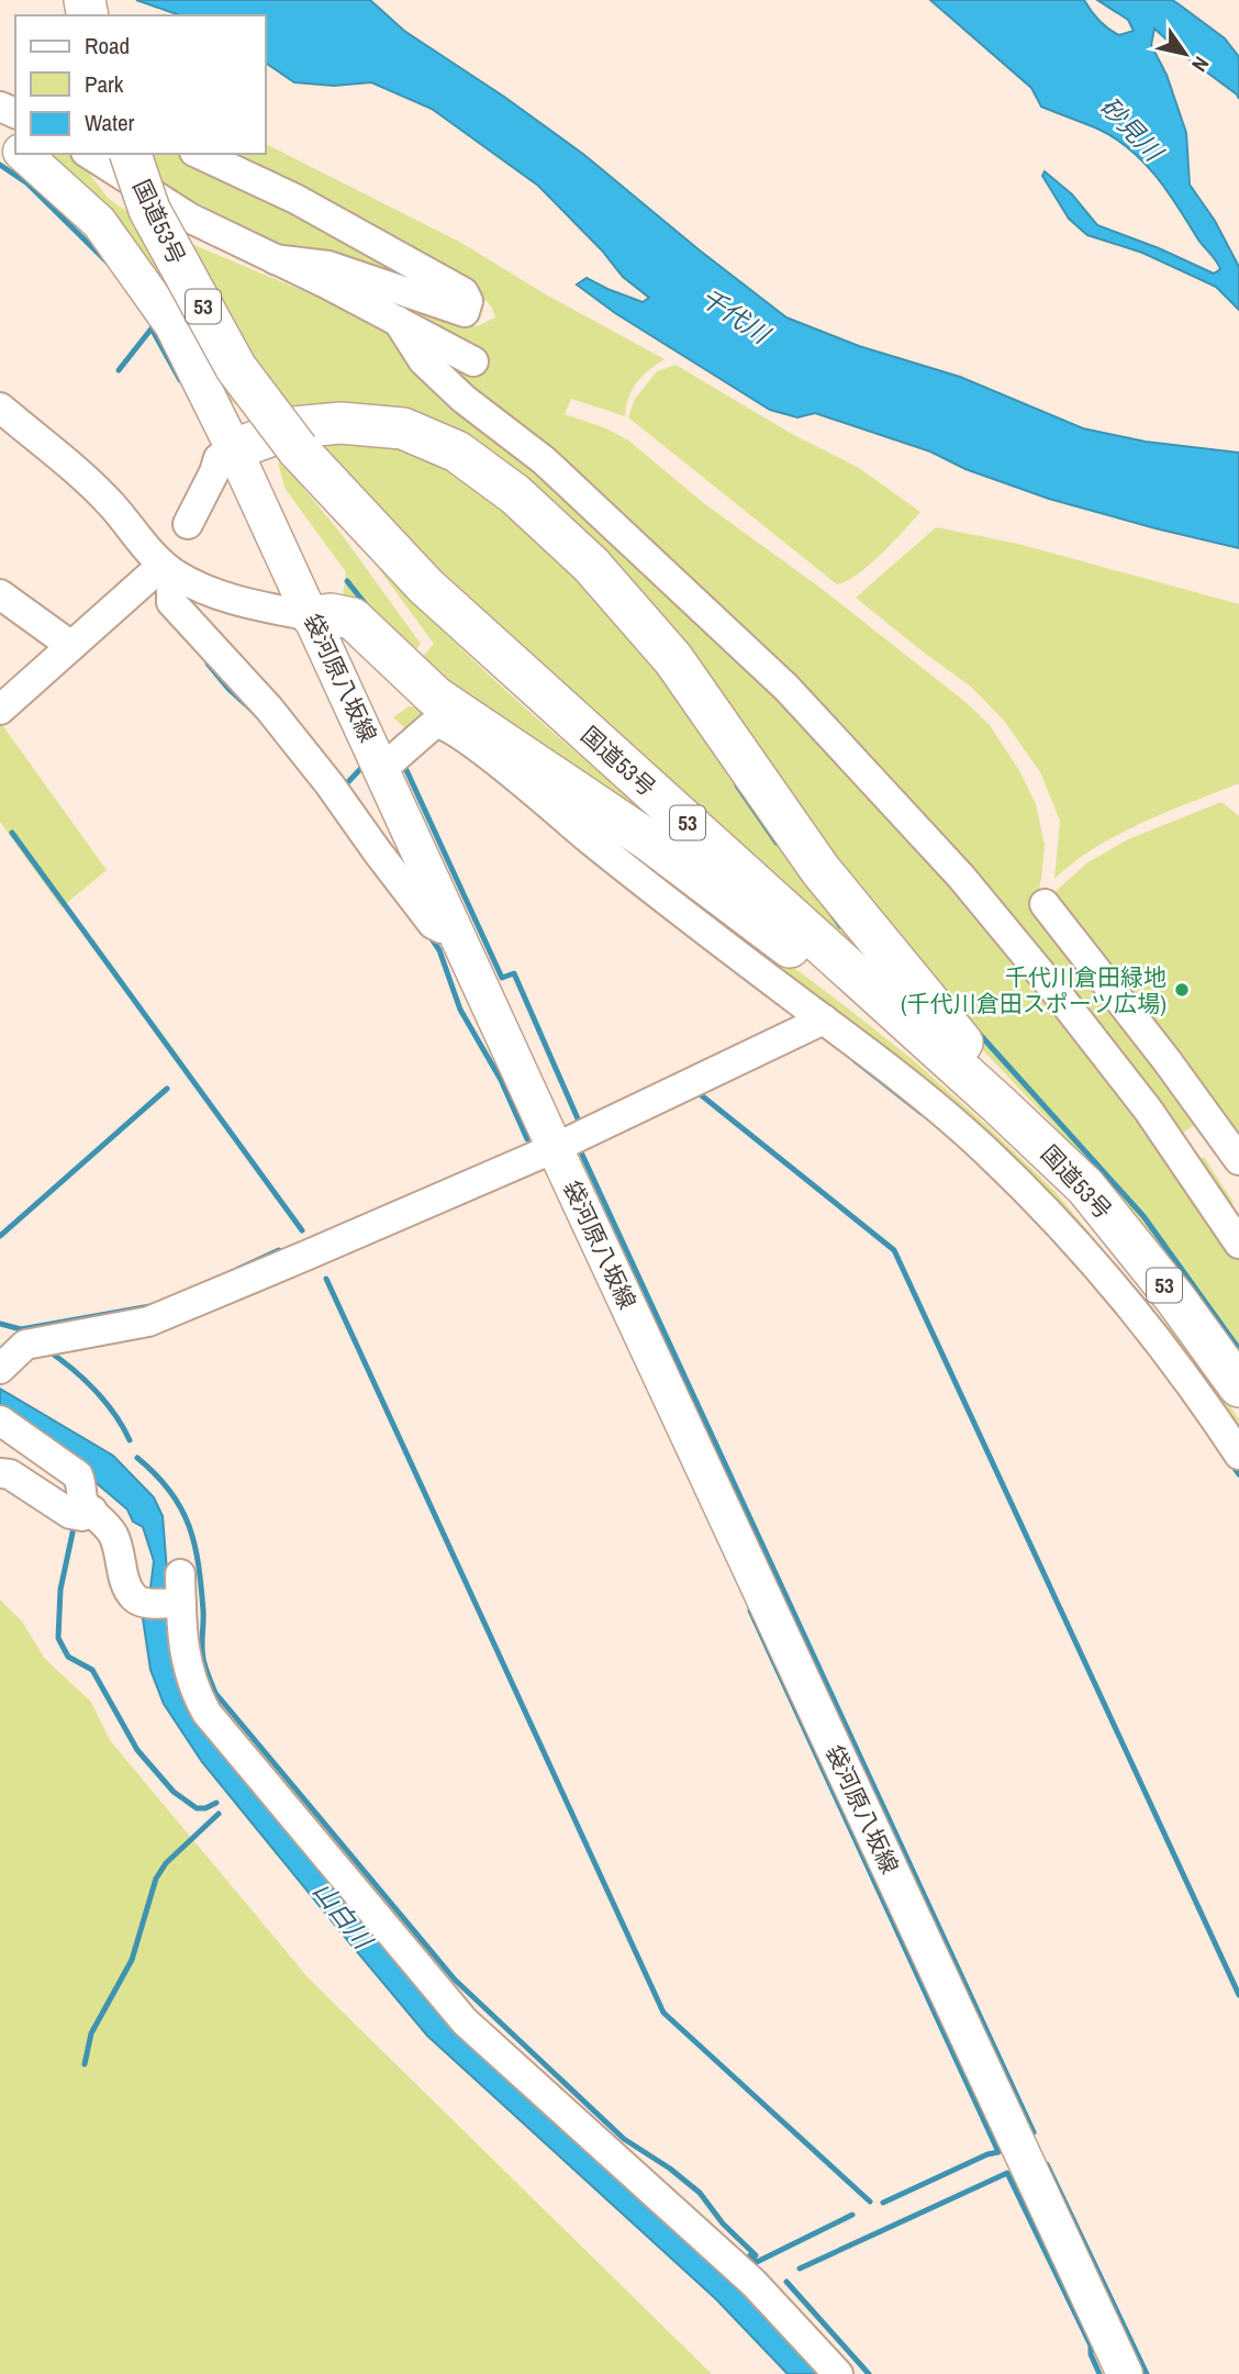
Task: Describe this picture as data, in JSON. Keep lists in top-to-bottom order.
{
  "streets": {
    "highway": ["国道53号", "53"],
    "main road": ["袋河原八坂線"]
  },
  "water": ["砂見川", "千代川", "山白川"],
  "places": ["千代川倉田緑地 (千代川倉田スポーツ広場)"],
  "legend": ["Road", "Park", "Water"],
  "north": "bottom right"
}
